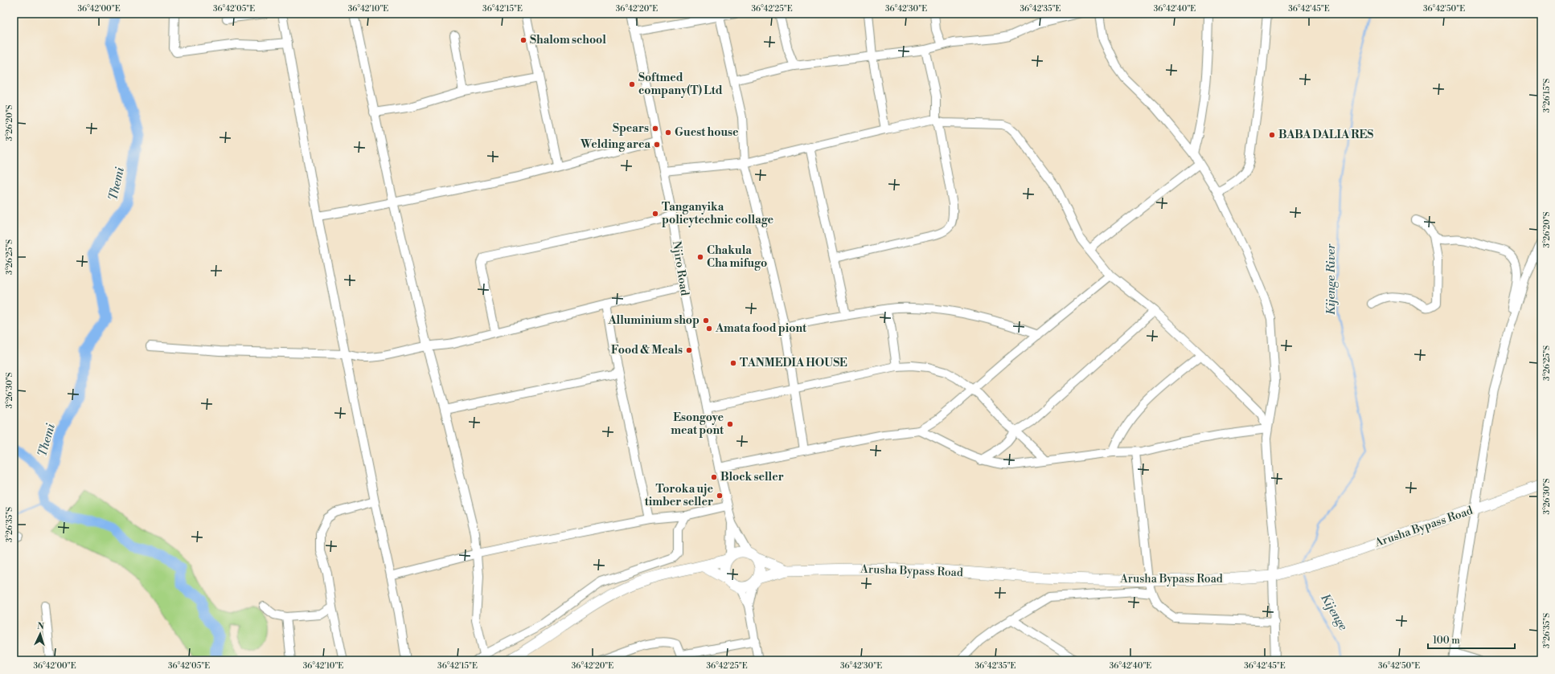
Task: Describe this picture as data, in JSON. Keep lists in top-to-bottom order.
{
  "streets": {
    "main road": ["Arusha Bypass Road"],
    "street": ["Njiro Road"]
  },
  "crossings": [
    ["Njiro Road", "Arusha Bypass Road"]
  ],
  "water": ["Themi", "Kijenge River", "Kijenge"],
  "places": [
    "Shalom school",
    "Softmed company(T) Ltd",
    "Spears",
    "Guest house",
    "BABA DALIA RES",
    "Welding area",
    "Tanganyika policytechnic collage",
    "Chakula Cha mifugo",
    "Alluminium shop",
    "Amata food piont",
    "Food & Meals",
    "TANMEDIA HOUSE",
    "Esongoye meat pont",
    "Block seller",
    "Toroka uje timber seller"
  ],
  "scale_bar": "100 m",
  "north": "top",
  "coordinates": [
    "36°42'00\"E",
    "36°42'05\"E",
    "36°42'10\"E",
    "36°42'15\"E",
    "36°42'20\"E",
    "36°42'25\"E",
    "36°42'30\"E",
    "36°42'35\"E",
    "36°42'40\"E",
    "36°42'45\"E",
    "36°42'50\"E",
    "3°26'15\"S",
    "3°26'20\"S",
    "3°26'25\"S",
    "3°26'30\"S",
    "3°26'35\"S"
  ]
}
